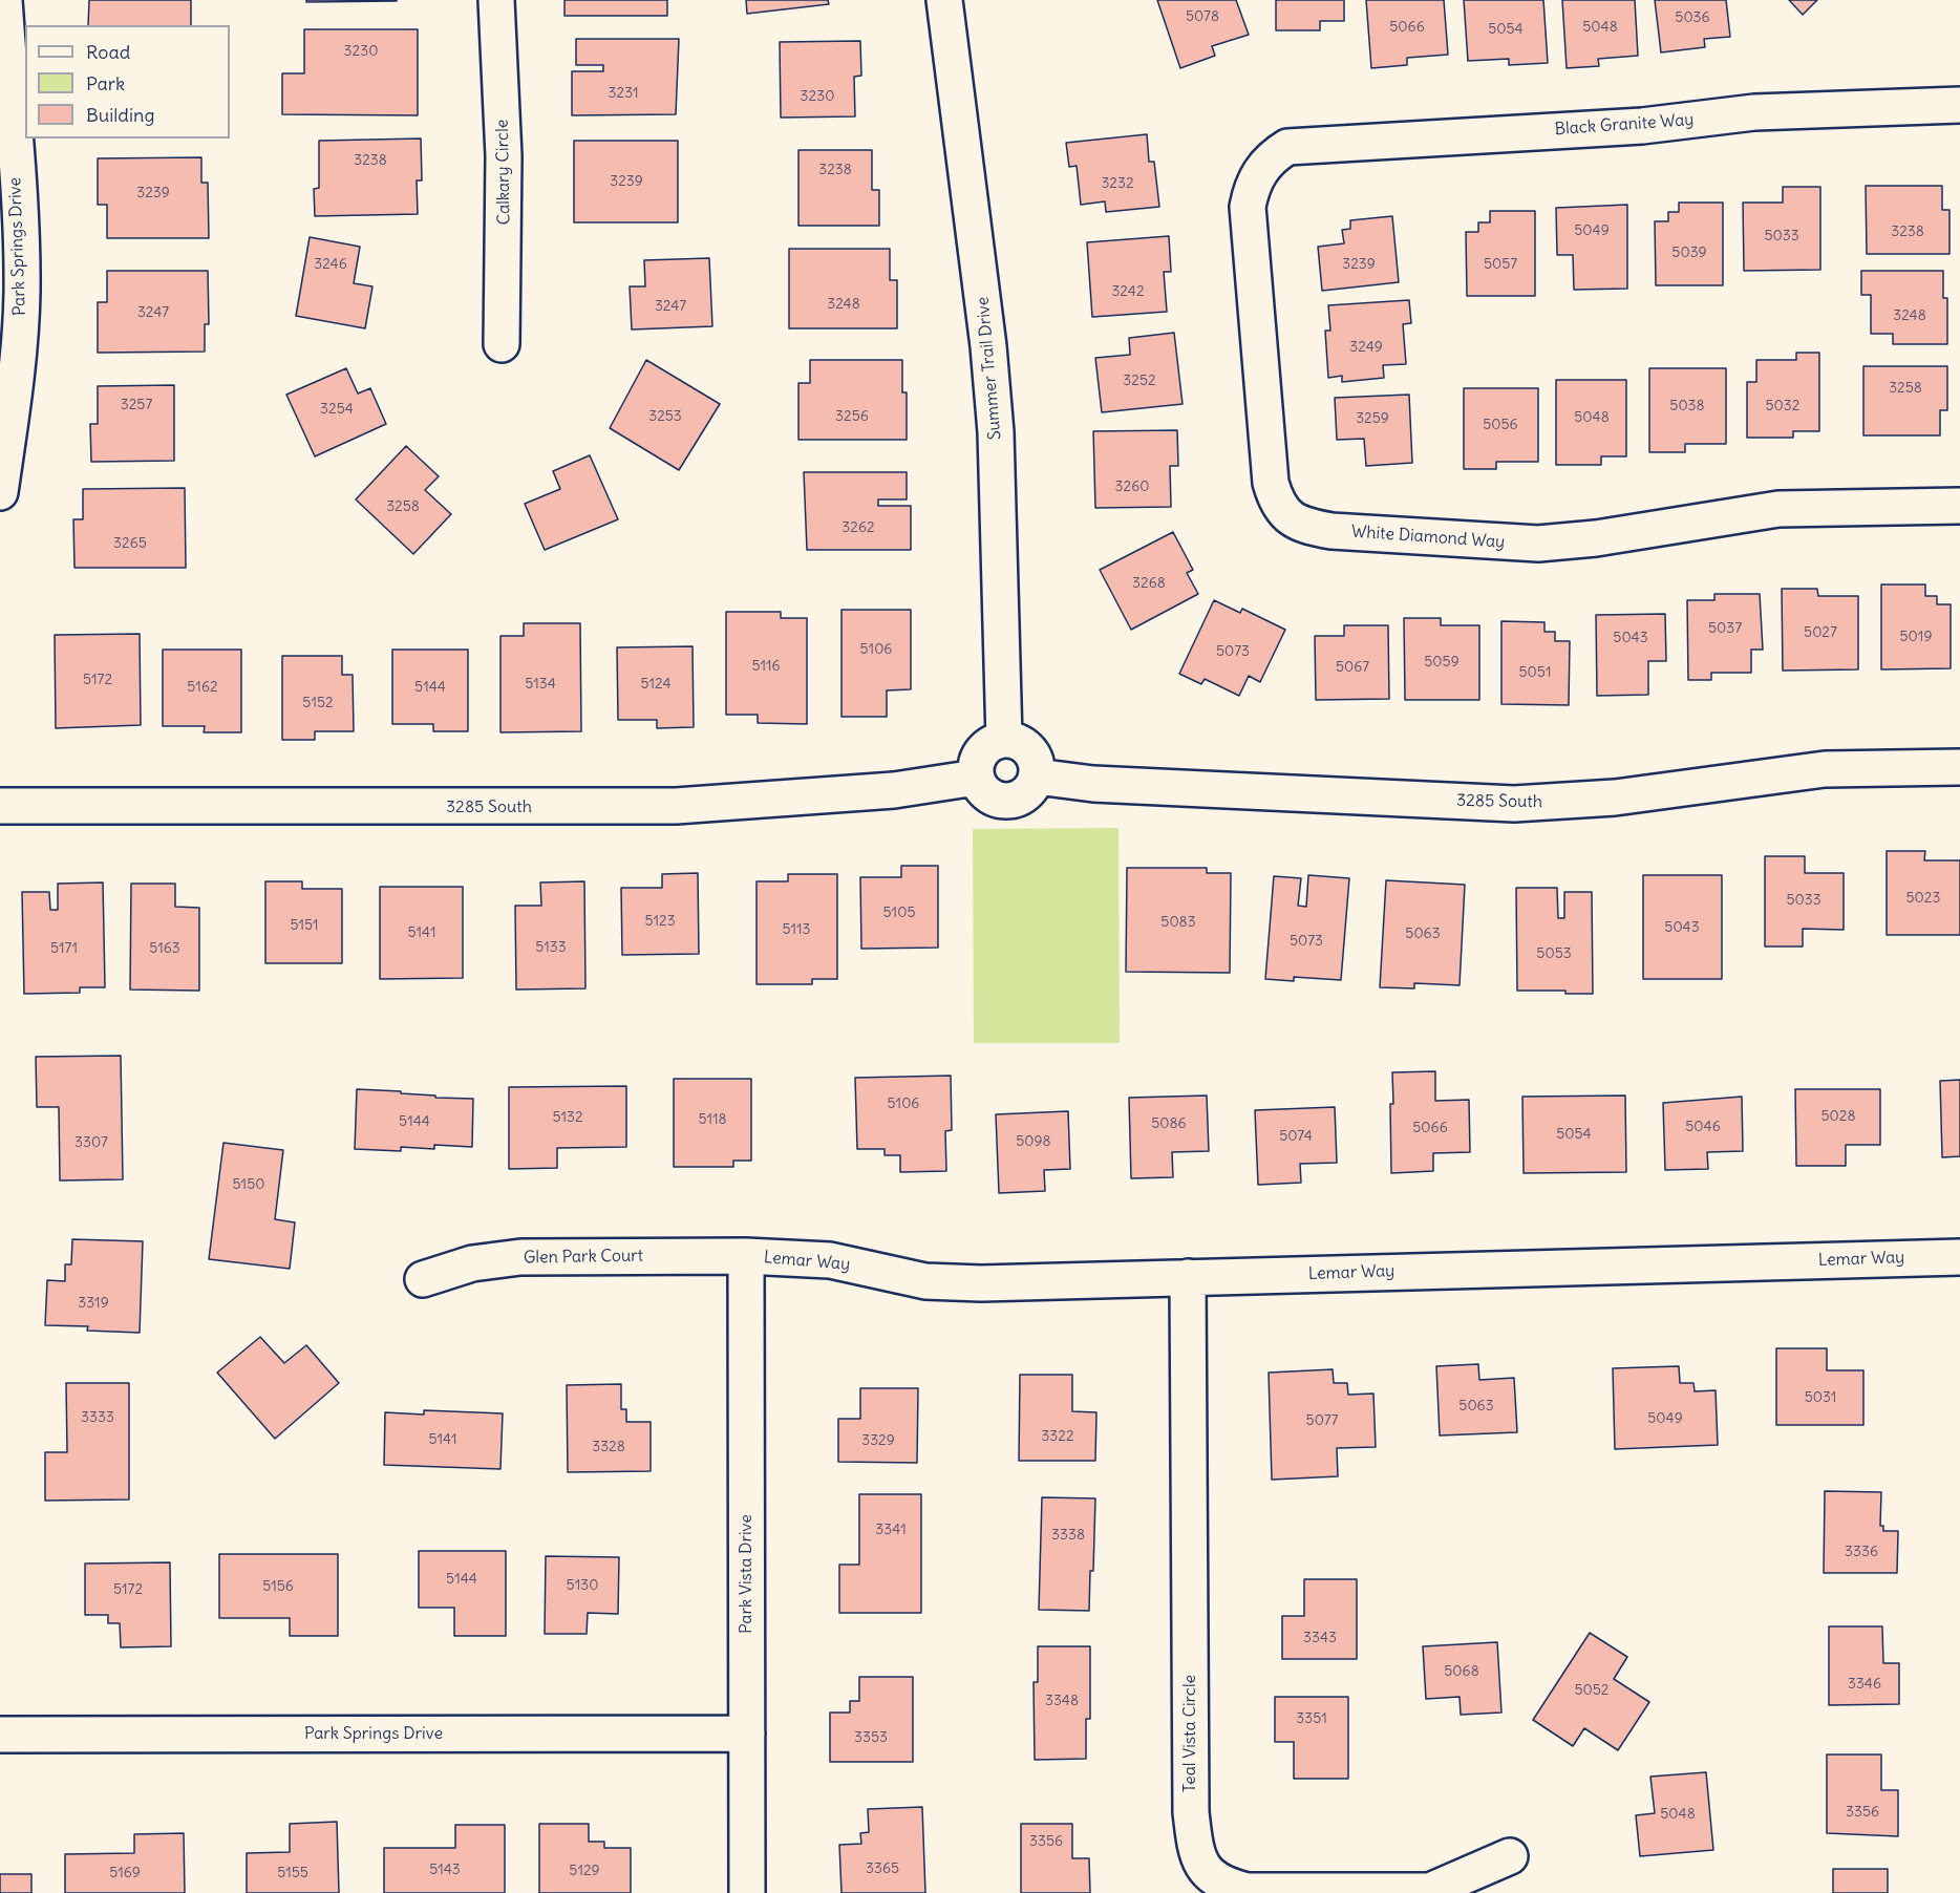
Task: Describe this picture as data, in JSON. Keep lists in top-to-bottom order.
{
  "streets": {
    "street": [
      "Black Granite Way",
      "Calkary Circle",
      "Park Springs Drive",
      "Summer Trail Drive",
      "White Diamond Way",
      "3285 South",
      "Glen Park Court",
      "Lemar Way",
      "Park Vista Drive",
      "Teal Vista Circle"
    ]
  },
  "crossings": [
    ["Black Granite Way", "White Diamond Way"],
    ["Park Springs Drive", "Park Vista Drive"],
    ["Summer Trail Drive", "3285 South"],
    ["Glen Park Court", "Lemar Way"],
    ["Glen Park Court", "Park Vista Drive"],
    ["Lemar Way", "Park Vista Drive"],
    ["Lemar Way", "Teal Vista Circle"]
  ],
  "house_numbers": [
    "5078",
    "5036",
    "5066",
    "5048",
    "5054",
    "3230",
    "3231",
    "3230",
    "3238",
    "3238",
    "3239",
    "3232",
    "3239",
    "5049",
    "3238",
    "5033",
    "5039",
    "3246",
    "3239",
    "5057",
    "3242",
    "3248",
    "3247",
    "3247",
    "3248",
    "3249",
    "3252",
    "3258",
    "3257",
    "5038",
    "5032",
    "3254",
    "3253",
    "3256",
    "5048",
    "3259",
    "5056",
    "3260",
    "3258",
    "3262",
    "3265",
    "3268",
    "5037",
    "5027",
    "5019",
    "5043",
    "5106",
    "5073",
    "5059",
    "5116",
    "5067",
    "5051",
    "5172",
    "5134",
    "5124",
    "5162",
    "5144",
    "5152",
    "5023",
    "5033",
    "5105",
    "5123",
    "5083",
    "5151",
    "5043",
    "5113",
    "5141",
    "5063",
    "5073",
    "5133",
    "5171",
    "5163",
    "5053",
    "5106",
    "5028",
    "5132",
    "5118",
    "5144",
    "5086",
    "5046",
    "5066",
    "5054",
    "5074",
    "5098",
    "3307",
    "5150",
    "3319",
    "5031",
    "5063",
    "3333",
    "5049",
    "5077",
    "3322",
    "5141",
    "3329",
    "3328",
    "3341",
    "3338",
    "3336",
    "5144",
    "5130",
    "5156",
    "5172",
    "3343",
    "5068",
    "3346",
    "5052",
    "3348",
    "3351",
    "3353",
    "3356",
    "5048",
    "3356",
    "3365",
    "5143",
    "5129",
    "5169",
    "5155"
  ],
  "legend": ["Road", "Park", "Building"]
}
